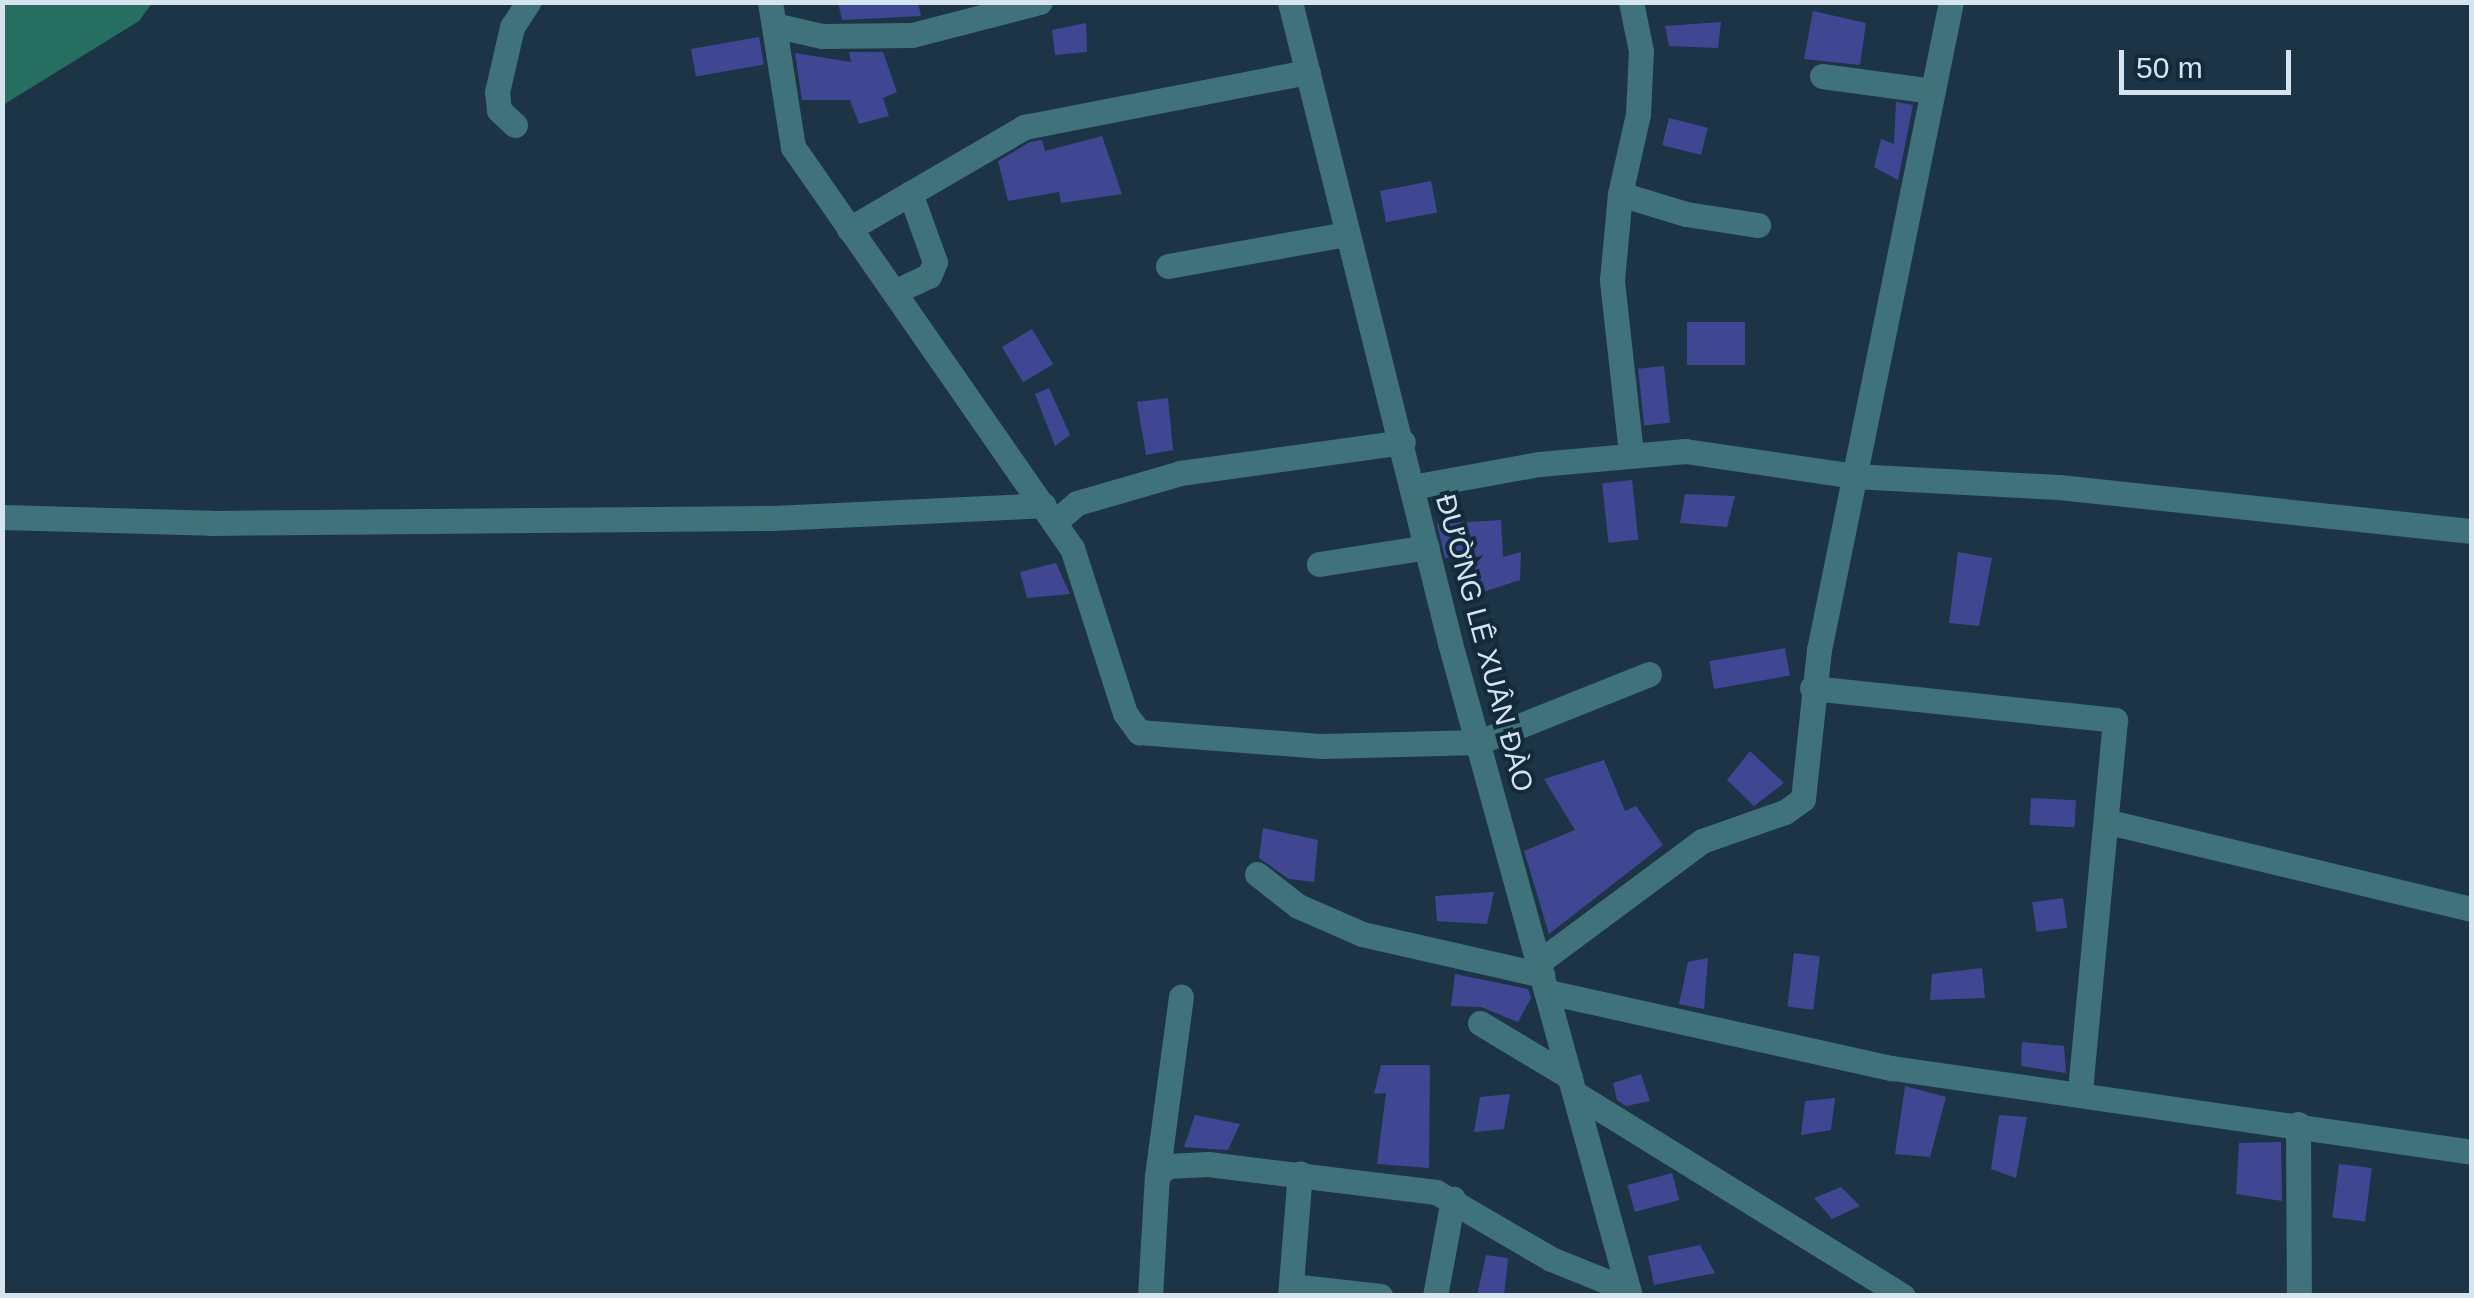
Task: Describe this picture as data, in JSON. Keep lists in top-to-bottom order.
{
  "streets": {
    "street": ["ĐƯỜNG LÊ XUÂN ĐÀO"]
  },
  "scale_bar": "50 m"
}
